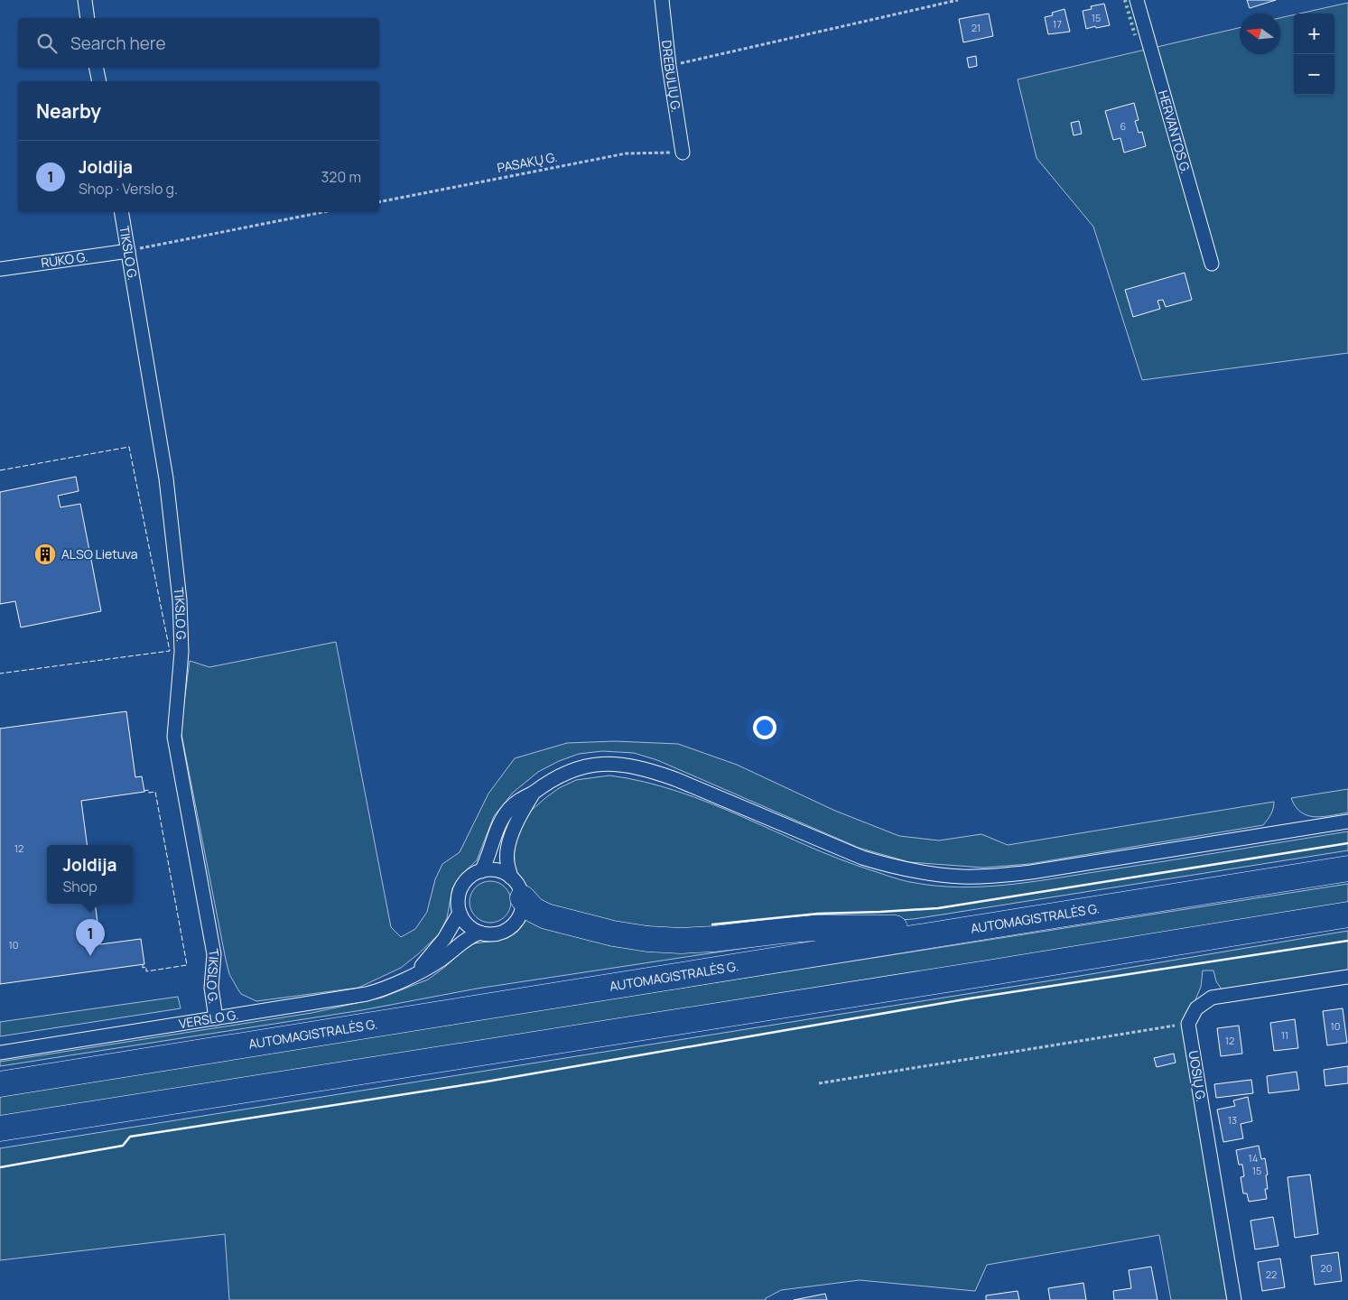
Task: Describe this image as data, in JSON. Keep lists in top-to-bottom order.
{
  "streets": {
    "highway": ["AUTOMAGISTRALĖS G."],
    "street": [
      "DREBULIŲ G.",
      "HERVANTOS G.",
      "TIKSLO G.",
      "RŪKO G.",
      "VERSLO G.",
      "UOSIŲ G."
    ],
    "path": ["PASAKŲ G."]
  },
  "crossings": [
    ["DREBULIŲ G.", "PASAKŲ G."],
    ["TIKSLO G.", "RŪKO G."],
    ["TIKSLO G.", "VERSLO G."]
  ],
  "places": {
    "building": ["ALSO Lietuva"]
  },
  "house_numbers": [
    "15",
    "17",
    "21",
    "6",
    "12",
    "10",
    "10",
    "11",
    "12",
    "13",
    "14",
    "15",
    "20",
    "22"
  ],
  "north": "left",
  "page": {
    "map_buttons": ["+", "−"],
    "search": "Search here",
    "heading": "Nearby",
    "list": [
      {
        "mark": "1",
        "name": "Joldija",
        "note": "Shop · Verslo g.",
        "value": "320 m"
      }
    ],
    "popup": ["Joldija", "Shop"],
    "pins": "1"
  }
}
